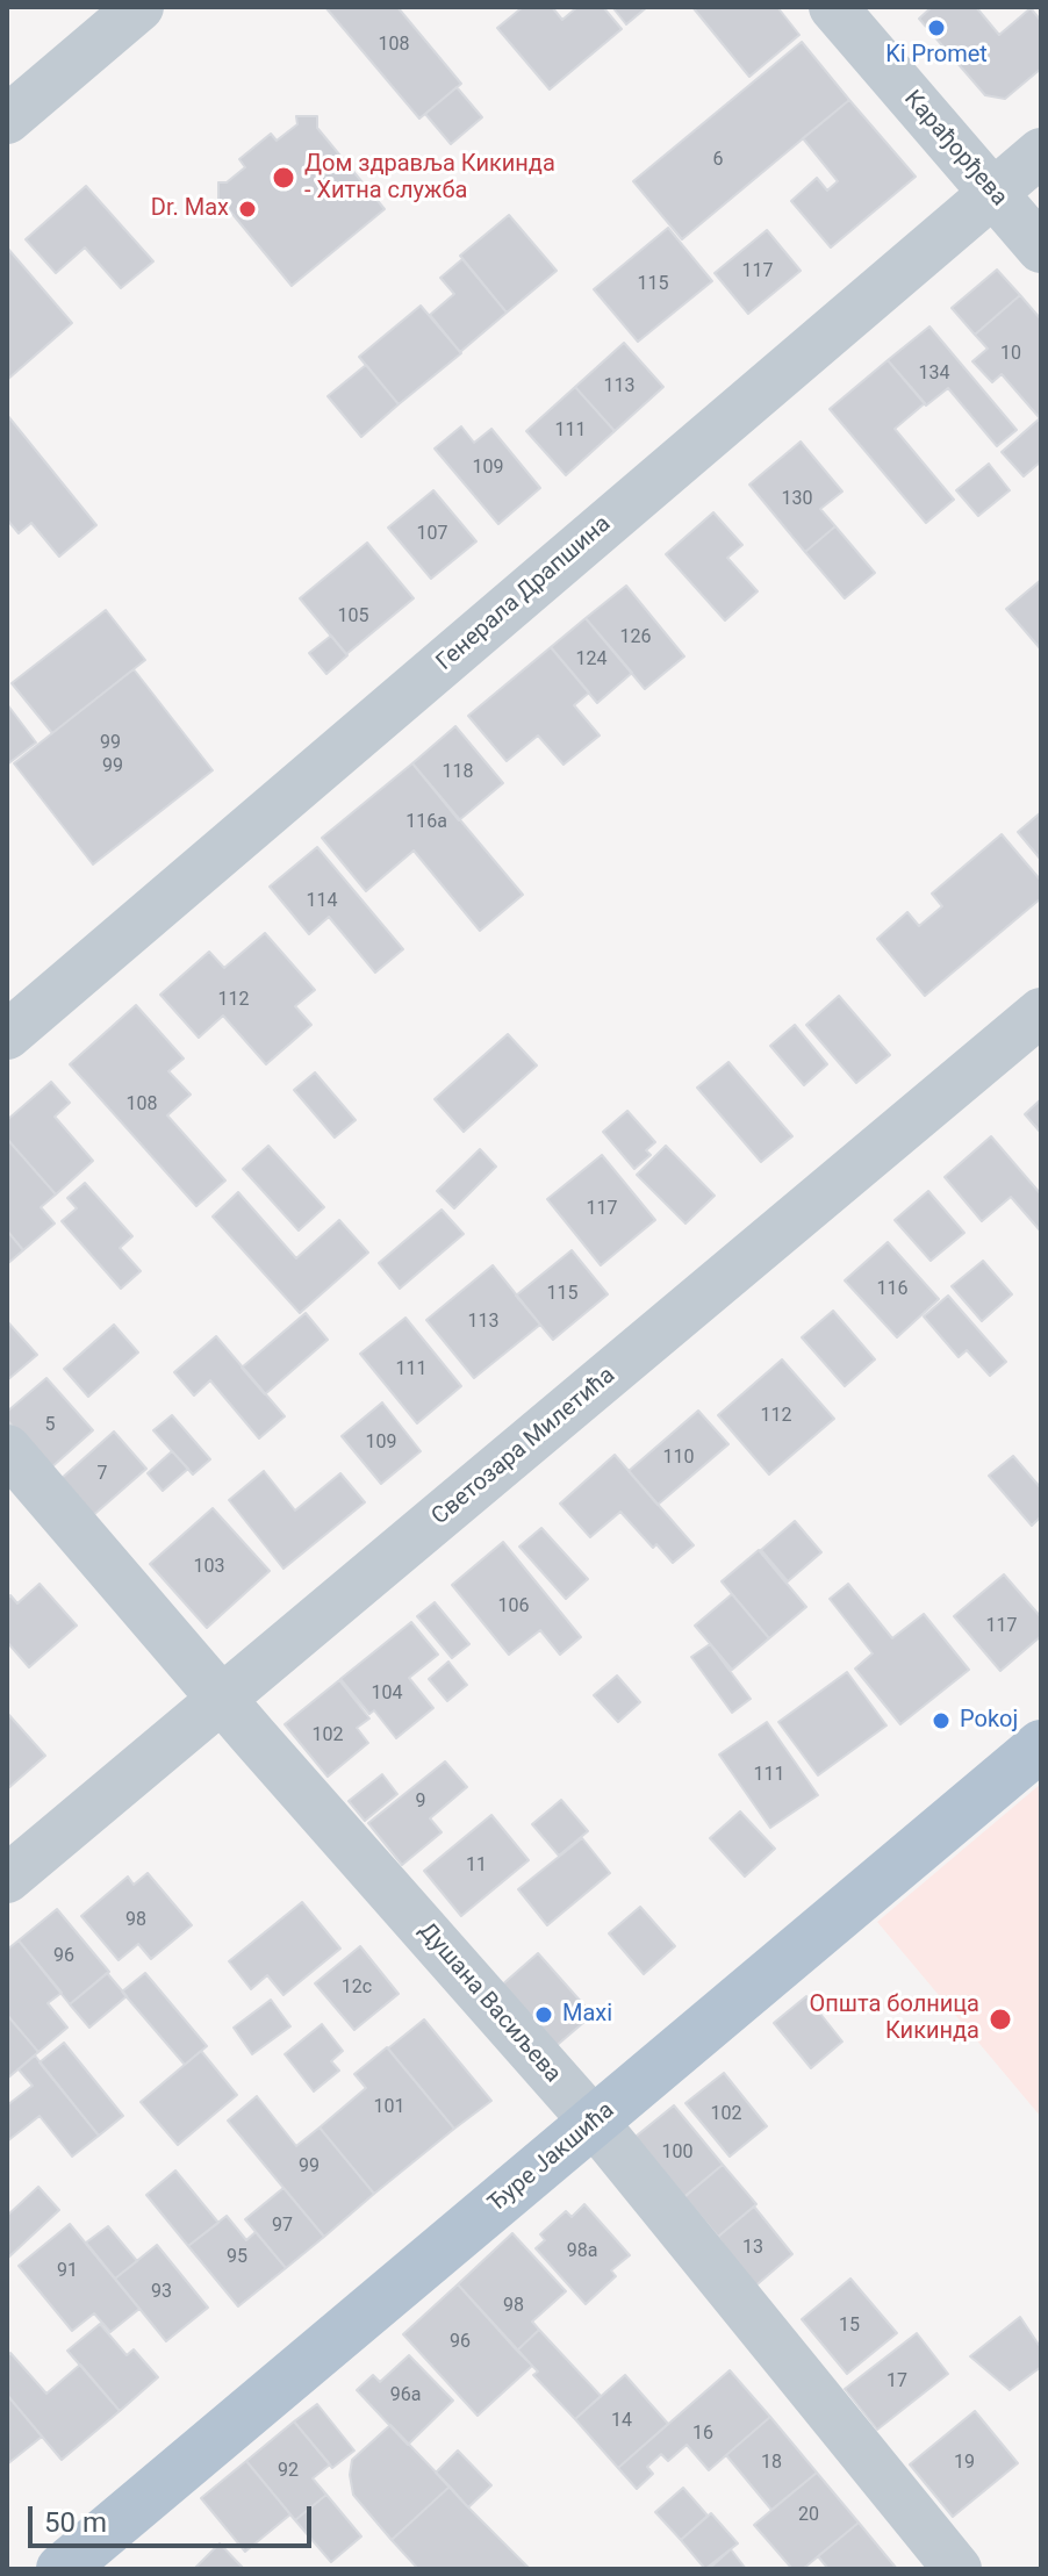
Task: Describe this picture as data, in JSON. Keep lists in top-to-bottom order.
{
  "streets": {
    "main road": ["Ђуре Јакшића"],
    "street": [
      "Карађорђева",
      "Генерала Драпшина",
      "Светозара Милетића",
      "Душана Васиљева"
    ]
  },
  "crossings": [
    ["Карађорђева", "Генерала Драпшина"],
    ["Светозара Милетића", "Душана Васиљева"],
    ["Душана Васиљева", "Ђуре Јакшића"]
  ],
  "places": [
    "Ki Promet",
    "Дом здравља Кикинда - Хитна служба",
    "Dr. Max",
    "Pokoj",
    "Maxi",
    "Општа болница Кикинда"
  ],
  "house_numbers": [
    "108",
    "6",
    "117",
    "115",
    "10",
    "134",
    "113",
    "111",
    "109",
    "130",
    "107",
    "105",
    "126",
    "124",
    "99",
    "99",
    "118",
    "116a",
    "114",
    "112",
    "108",
    "117",
    "116",
    "115",
    "113",
    "111",
    "112",
    "5",
    "109",
    "110",
    "7",
    "103",
    "106",
    "117",
    "104",
    "102",
    "111",
    "9",
    "11",
    "98",
    "96",
    "12c",
    "101",
    "102",
    "100",
    "99",
    "97",
    "13",
    "98a",
    "95",
    "91",
    "93",
    "98",
    "15",
    "96",
    "17",
    "96a",
    "14",
    "16",
    "18",
    "19",
    "92",
    "20"
  ],
  "scale_bar": "50 m"
}
